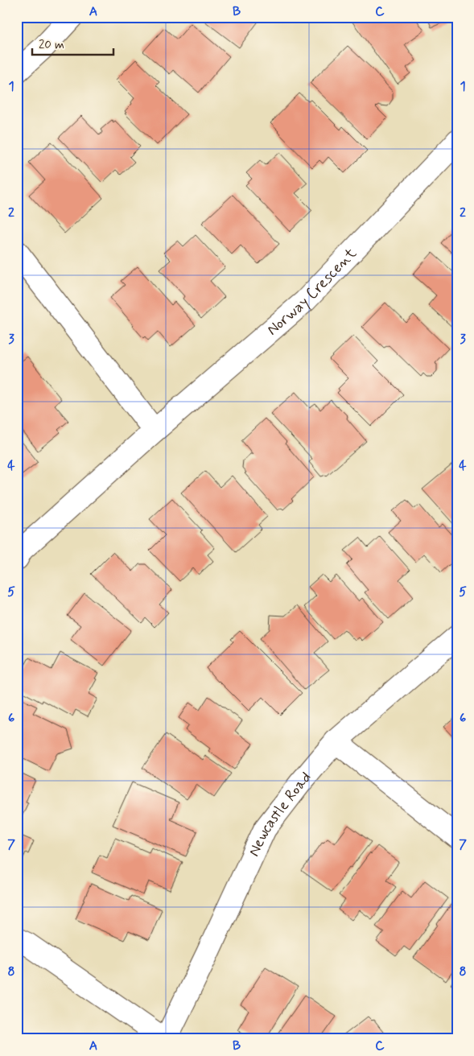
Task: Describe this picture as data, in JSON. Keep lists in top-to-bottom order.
{
  "streets": {
    "street": ["Norway Crescent", "Newcastle Road"]
  },
  "scale_bar": "20 m",
  "grid": {
    "columns": ["A", "B", "C"],
    "rows": [
      "1",
      "2",
      "3",
      "4",
      "5",
      "6",
      "7",
      "8"
    ]
  }
}
